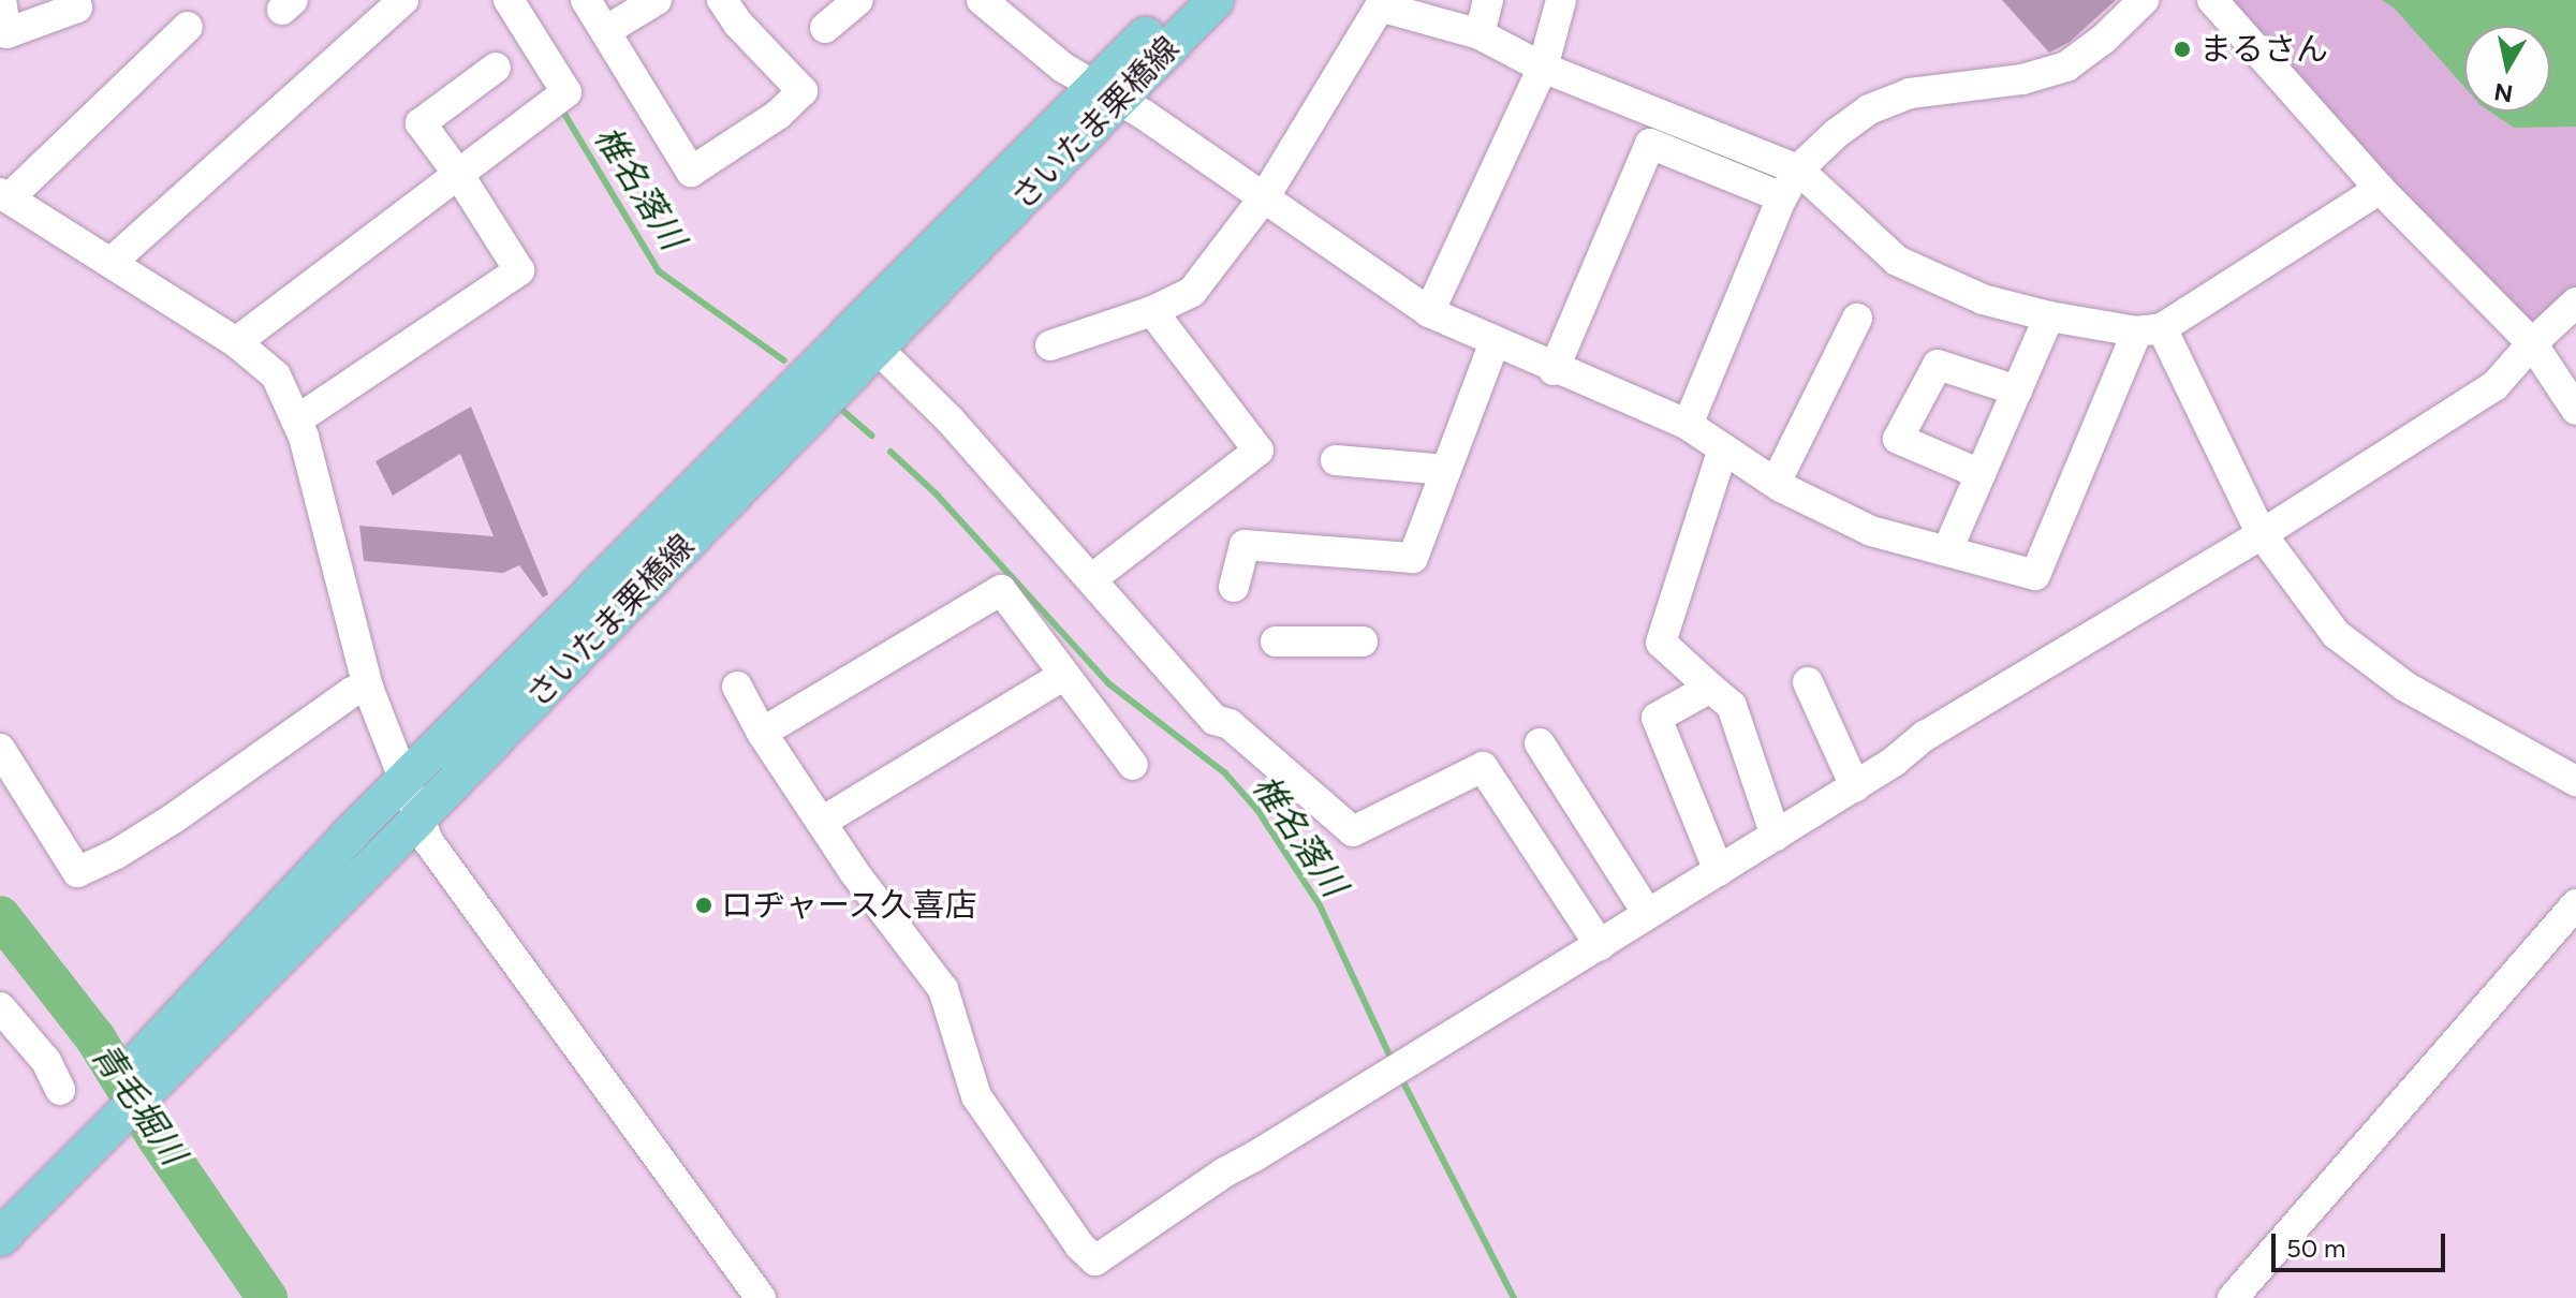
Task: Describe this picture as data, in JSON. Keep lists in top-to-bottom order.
{
  "streets": {
    "main road": ["さいたま栗橋線"]
  },
  "water": ["椎名落川", "青毛堀川"],
  "places": ["まるさん", "ロヂャース久喜店"],
  "scale_bar": "50 m",
  "north": "bottom"
}
